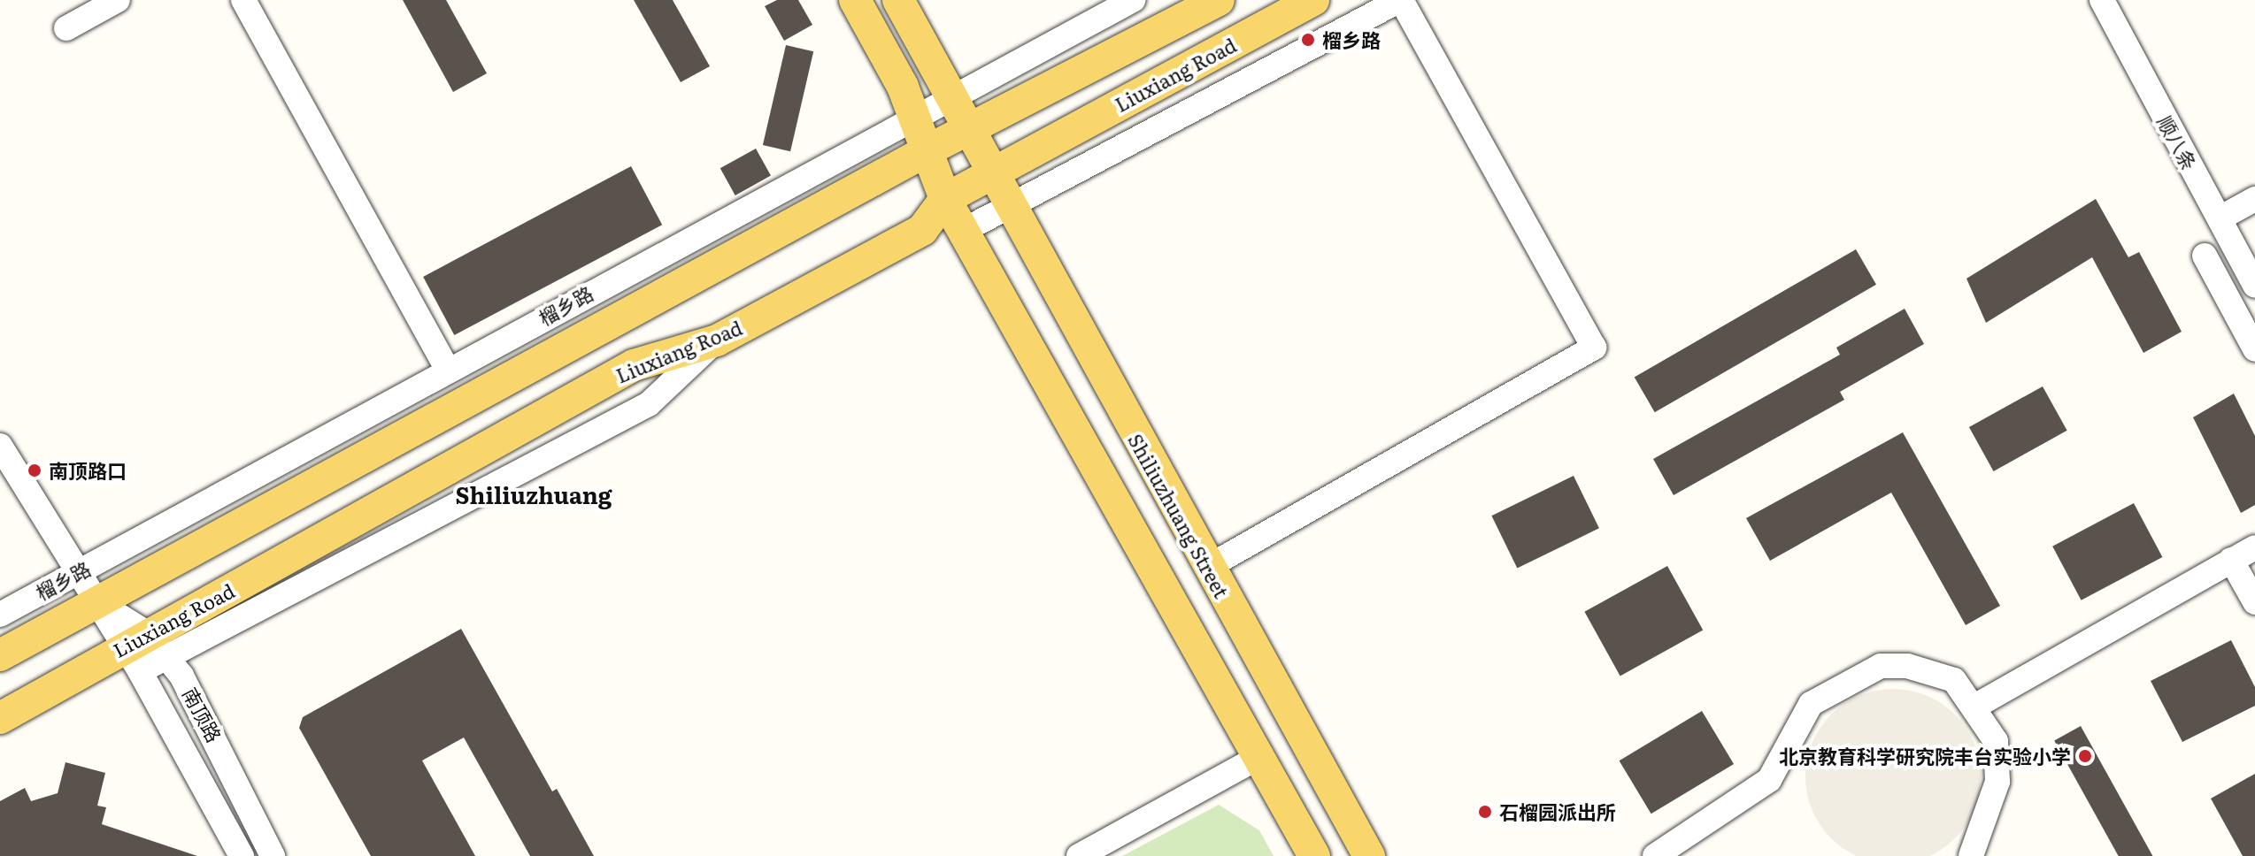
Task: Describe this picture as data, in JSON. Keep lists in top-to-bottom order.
{
  "streets": {
    "main road": ["Liuxiang Road", "Shiliuzhuang Street"],
    "street": ["顺八条", "榴乡路", "南顶路"]
  },
  "crossings": [
    ["Liuxiang Road", "Shiliuzhuang Street"],
    ["Liuxiang Road", "南顶路"],
    ["榴乡路", "Shiliuzhuang Street"],
    ["榴乡路", "南顶路"]
  ],
  "districts": ["Shiliuzhuang"],
  "places": [
    "榴乡路",
    "南顶路口",
    "北京教育科学研究院丰台实验小学",
    "石榴园派出所"
  ]
}
